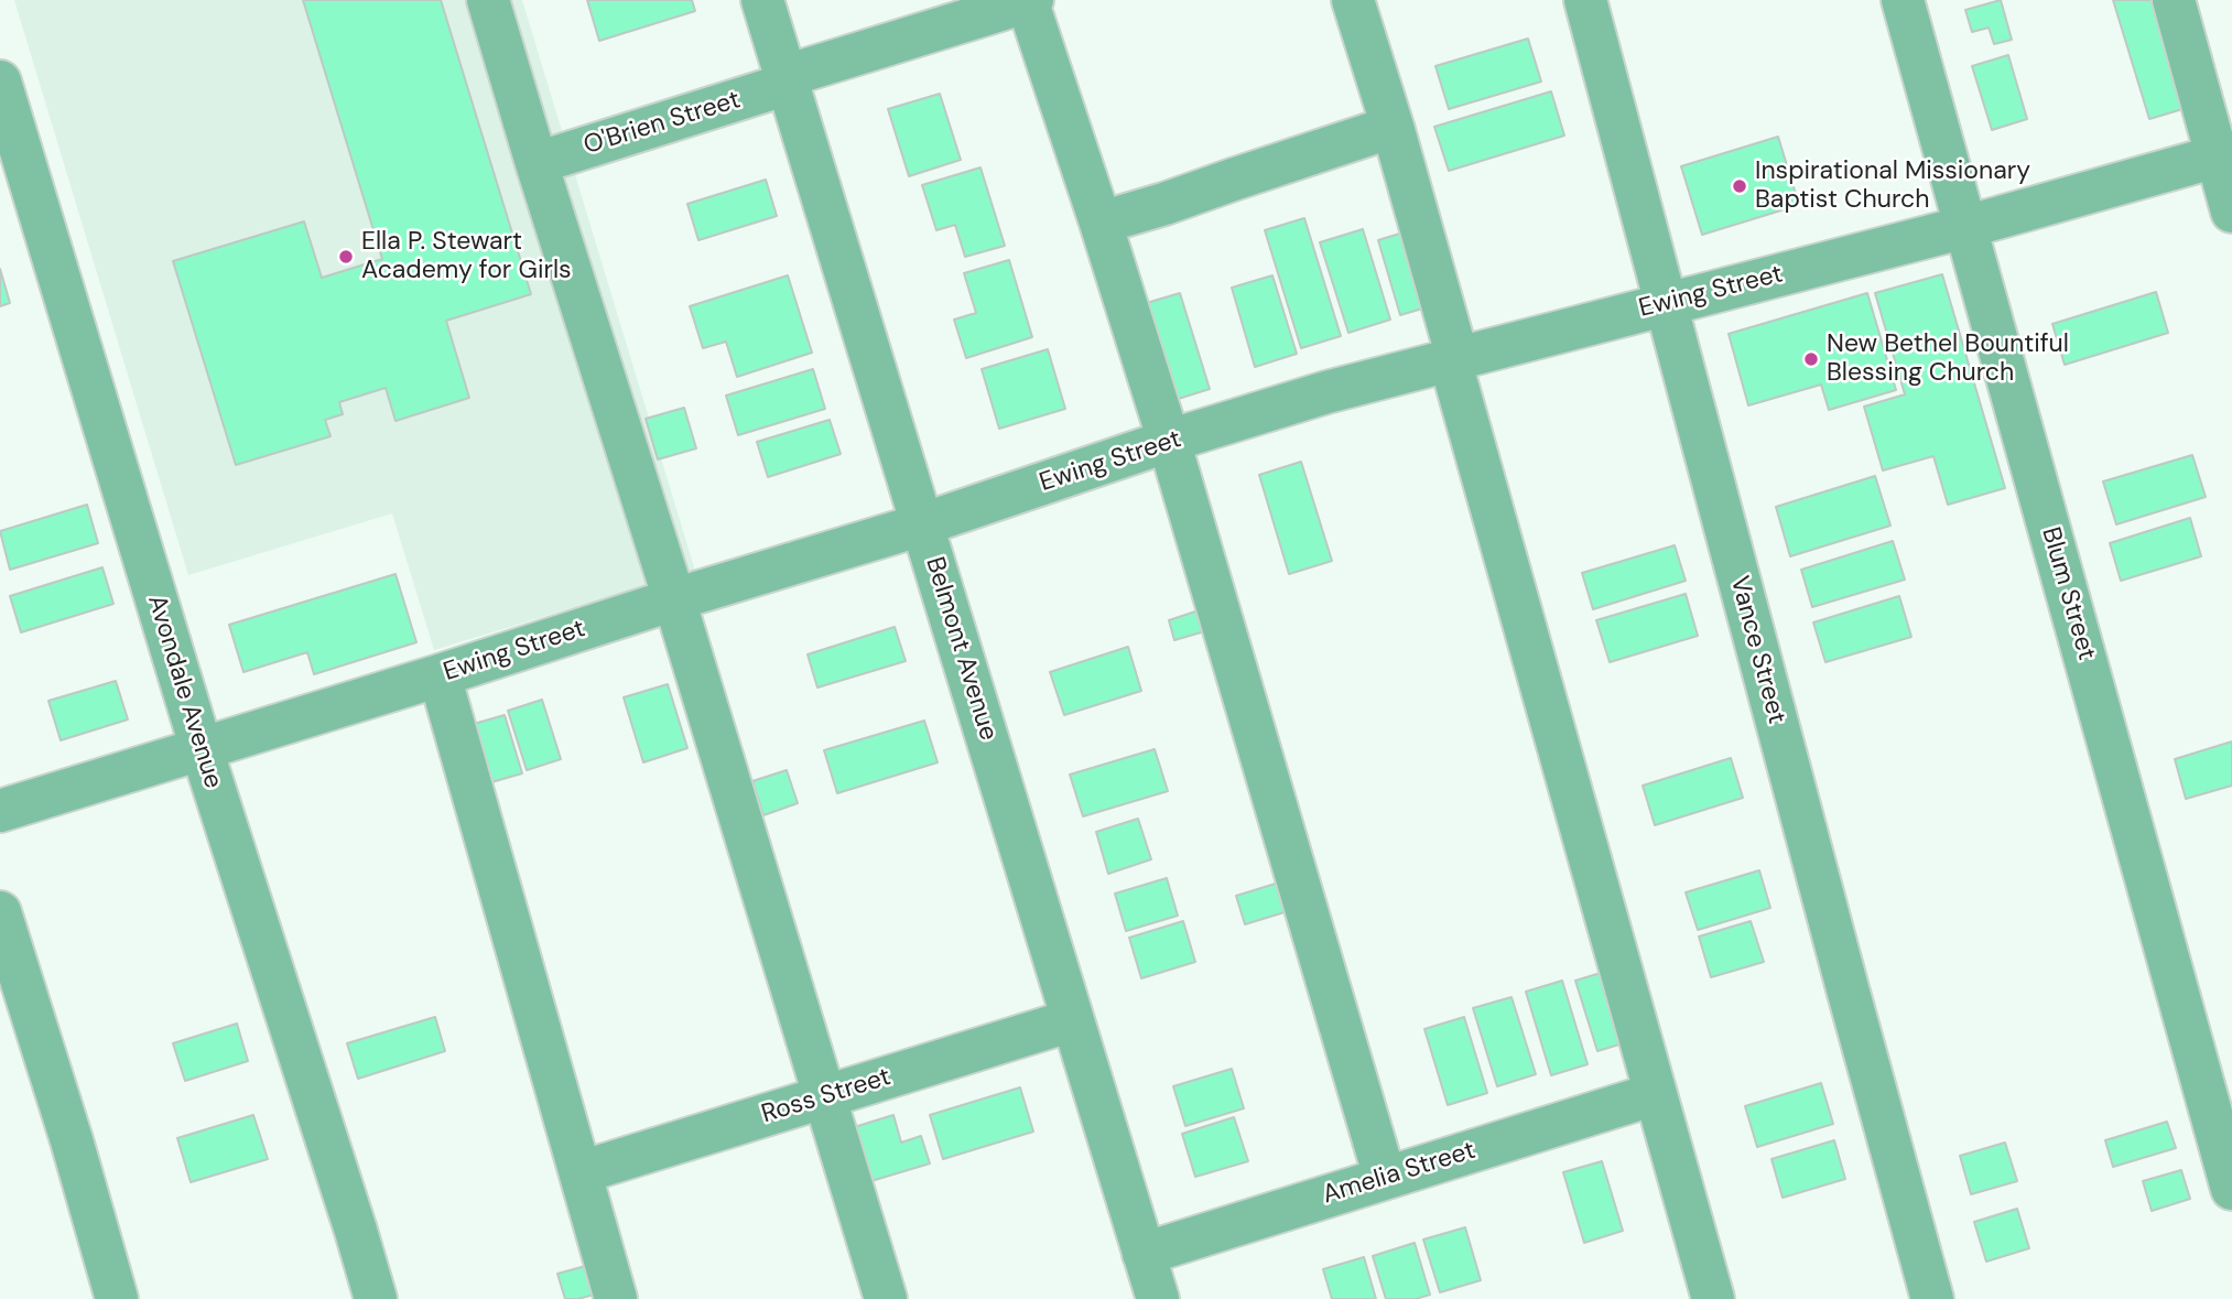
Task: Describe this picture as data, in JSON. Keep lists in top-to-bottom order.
{
  "streets": {
    "street": [
      "O'Brien Street",
      "Ewing Street",
      "Blum Street",
      "Belmont Avenue",
      "Vance Street",
      "Avondale Avenue",
      "Ross Street",
      "Amelia Street"
    ]
  },
  "crossings": [
    ["O'Brien Street", "Belmont Avenue"],
    ["Ewing Street", "Blum Street"],
    ["Ewing Street", "Belmont Avenue"],
    ["Ewing Street", "Vance Street"],
    ["Ewing Street", "Avondale Avenue"],
    ["Belmont Avenue", "Ross Street"],
    ["Belmont Avenue", "Amelia Street"]
  ],
  "places": ["Inspirational Missionary Baptist Church", "Ella P. Stewart Academy for Girls", "New Bethel Bountiful Blessing Church"]
}
